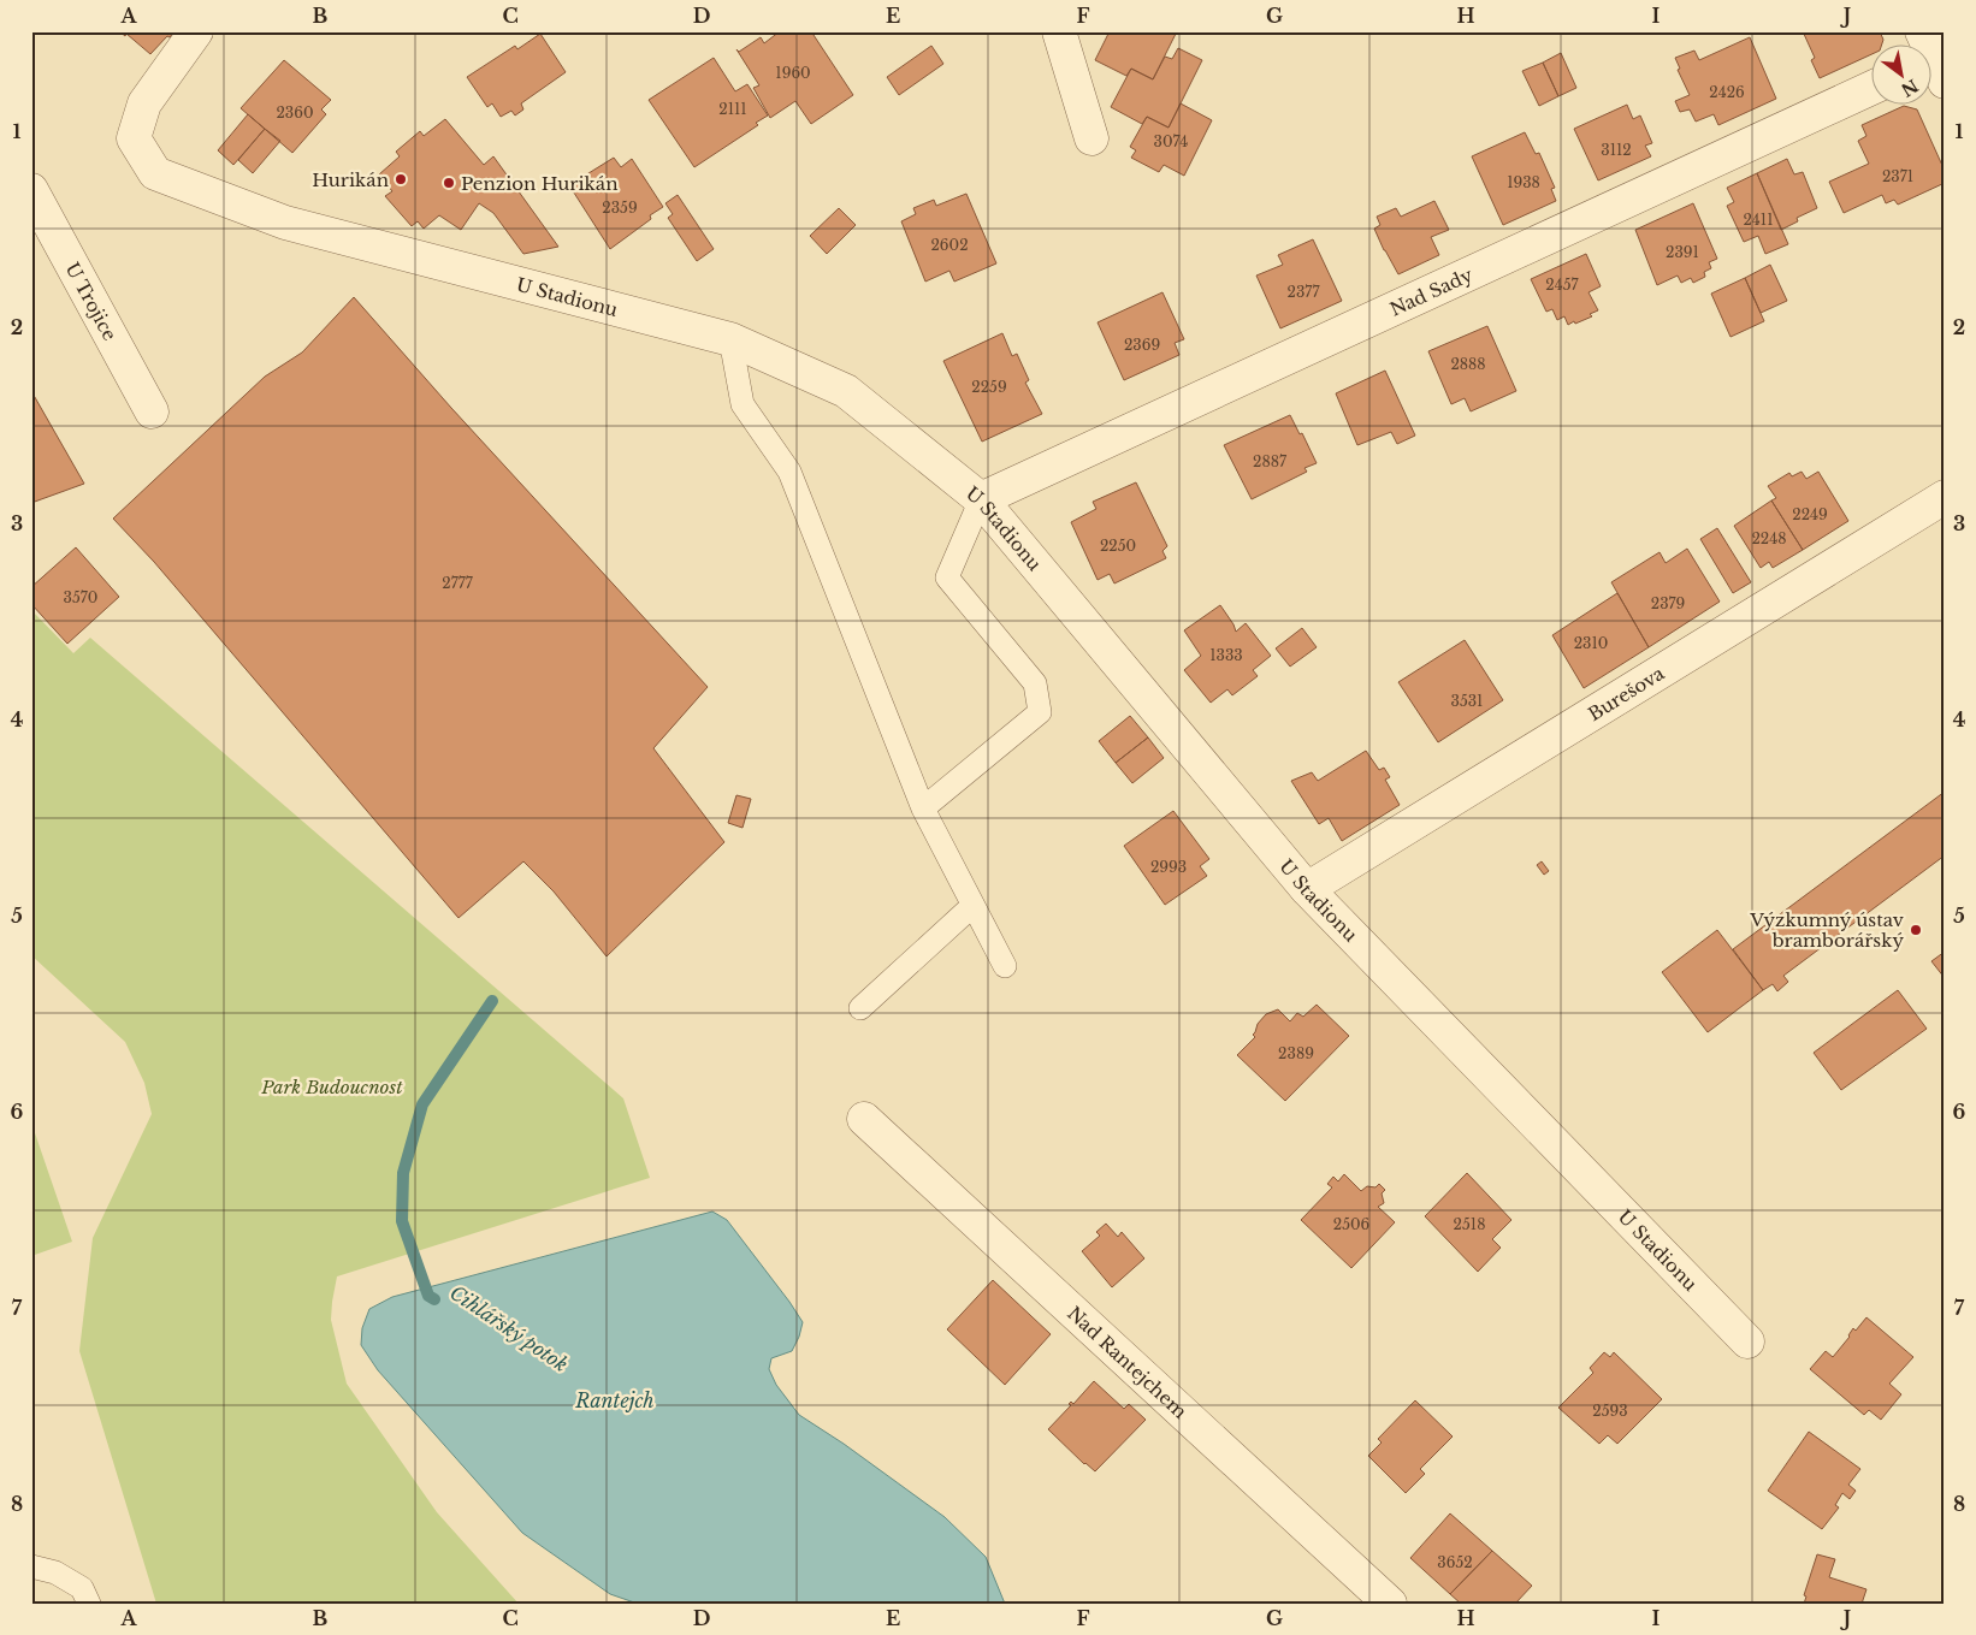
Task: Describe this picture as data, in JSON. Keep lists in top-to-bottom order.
{
  "streets": {
    "street": [
      "Nad Sady",
      "U Stadionu",
      "U Trojice",
      "Burešova",
      "Nad Rantejchem"
    ]
  },
  "crossings": [
    ["Nad Sady", "U Stadionu"],
    ["U Stadionu", "Burešova"]
  ],
  "water": ["Cihlářský potok", "Rantejch"],
  "parks": ["Park Budoucnost"],
  "places": ["Hurikán", "Penzion Hurikán", "Výzkumný ústav bramborářský"],
  "house_numbers": [
    "1960",
    "2426",
    "2111",
    "2360",
    "3074",
    "3112",
    "2371",
    "1938",
    "2359",
    "2411",
    "2602",
    "2391",
    "2457",
    "2377",
    "2369",
    "2888",
    "2259",
    "2887",
    "2249",
    "2248",
    "2250",
    "2777",
    "3570",
    "2379",
    "2310",
    "1333",
    "3531",
    "2993",
    "2389",
    "2506",
    "2518",
    "2593",
    "3652"
  ],
  "north": "bottom right",
  "grid": {
    "columns": [
      "A",
      "B",
      "C",
      "D",
      "E",
      "F",
      "G",
      "H",
      "I",
      "J"
    ],
    "rows": [
      "1",
      "2",
      "3",
      "4",
      "5",
      "6",
      "7",
      "8"
    ]
  }
}
